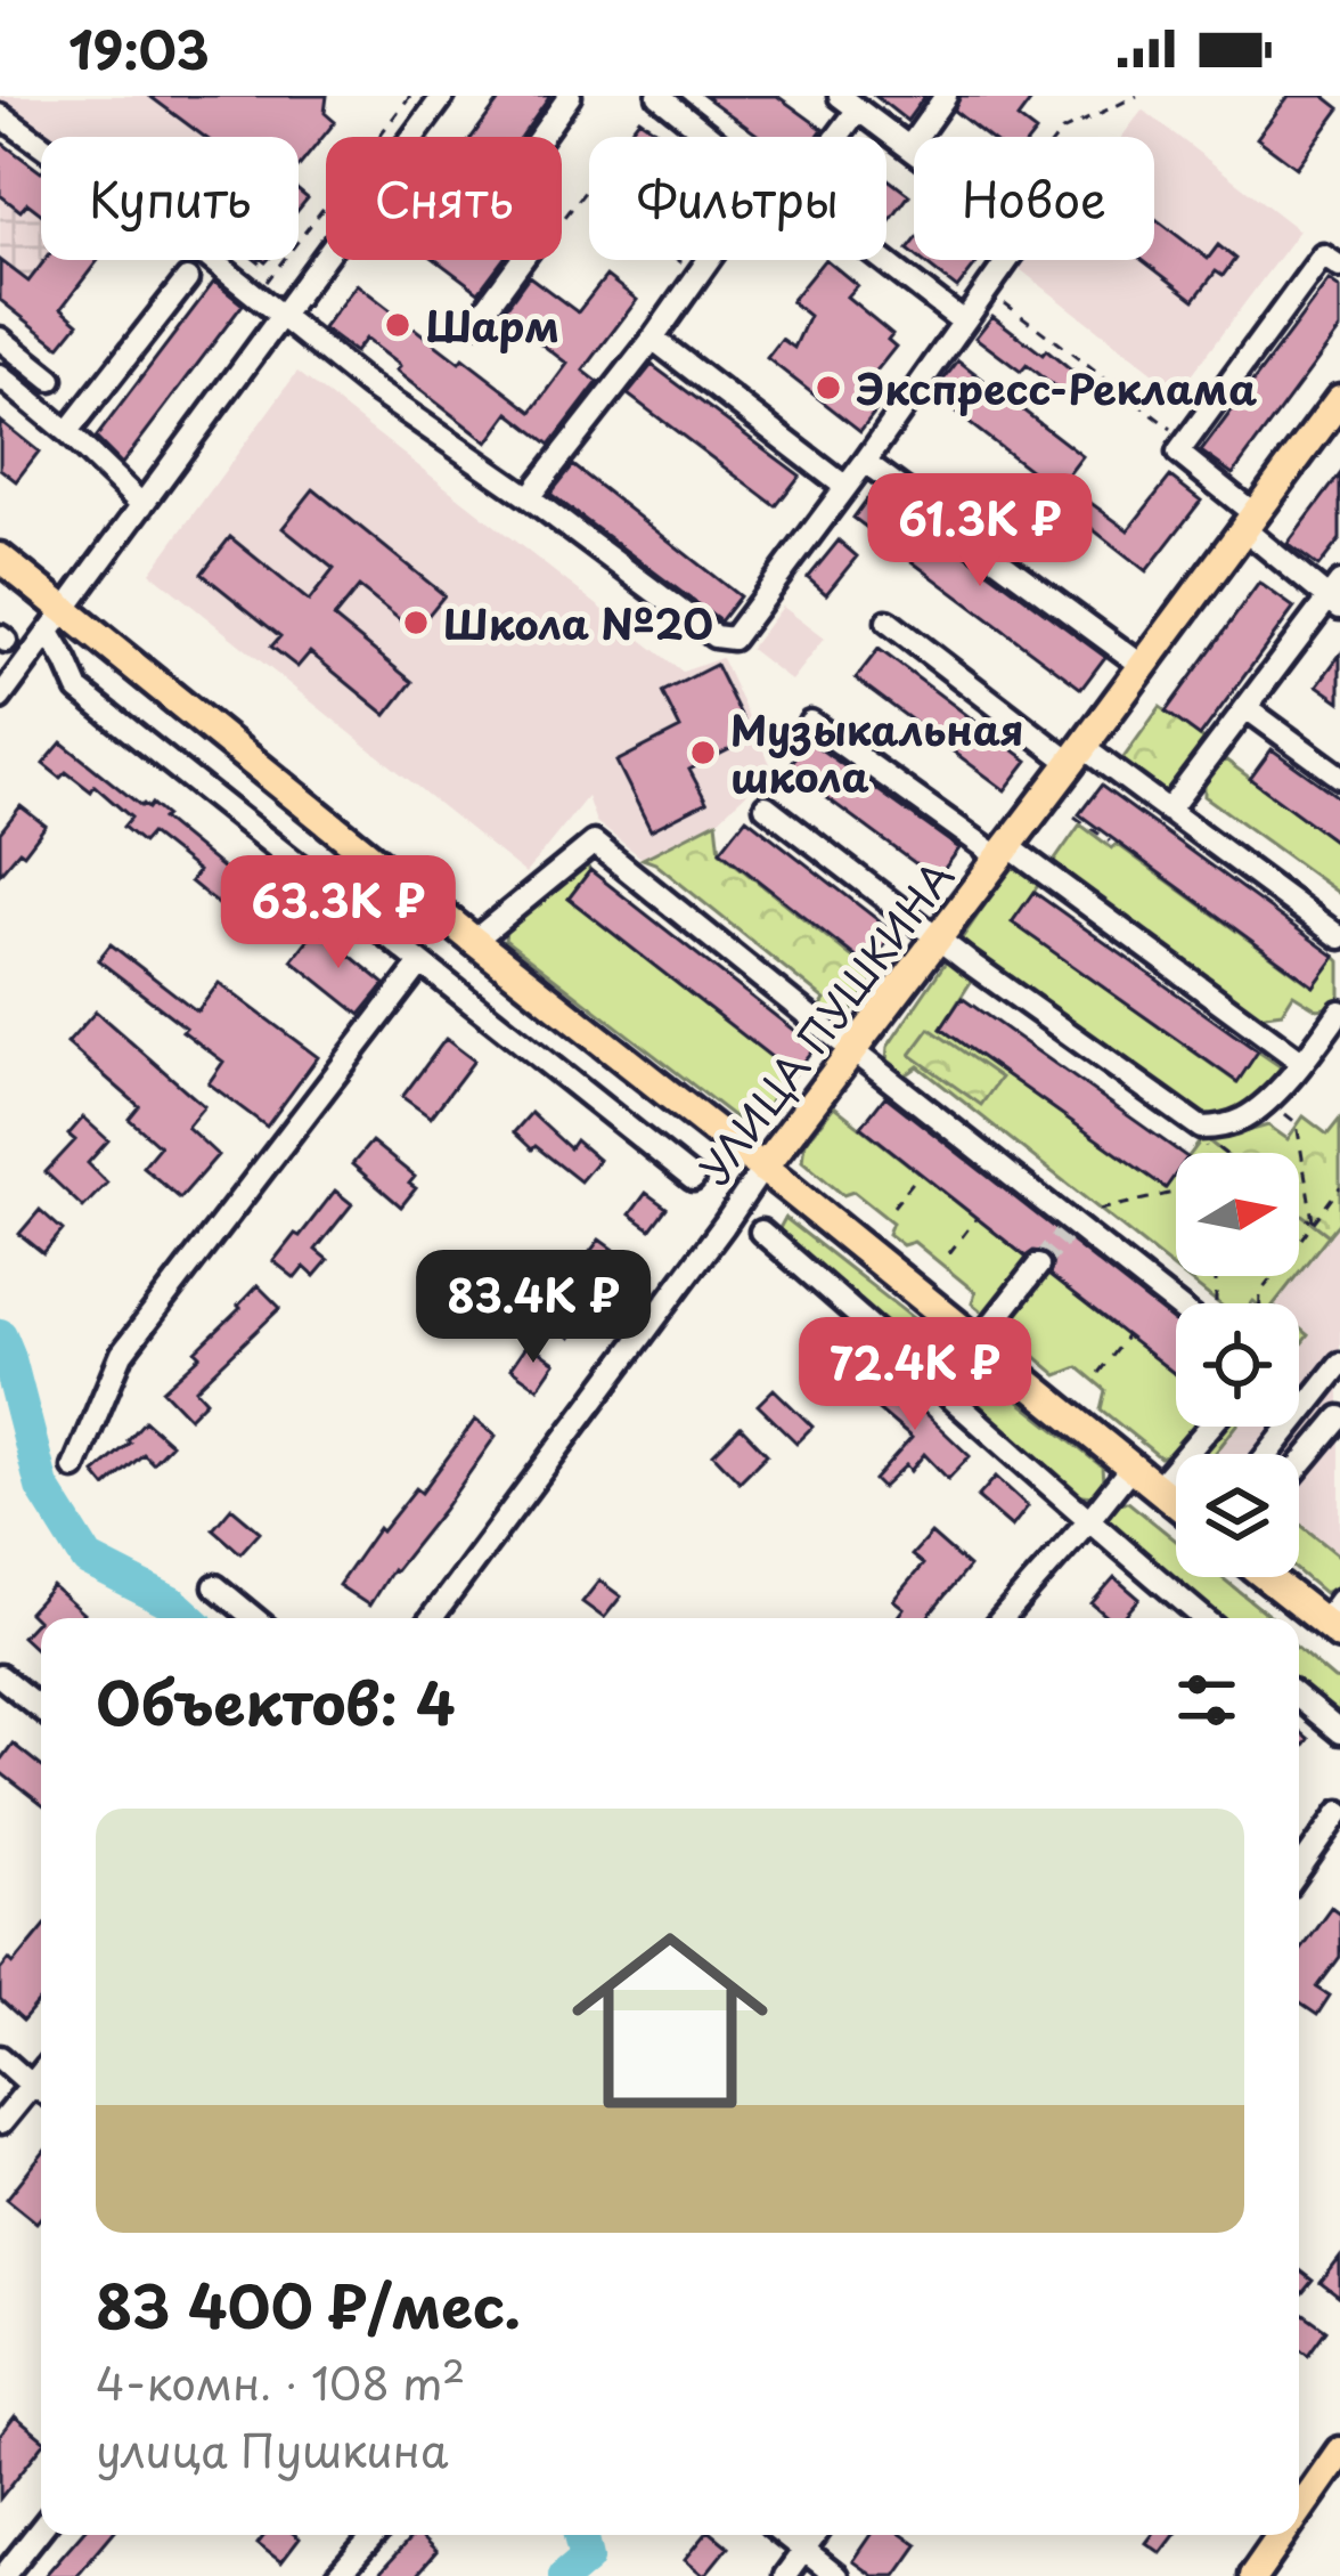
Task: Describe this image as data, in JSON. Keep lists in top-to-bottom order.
{
  "streets": {
    "main road": ["УЛИЦА ПУШКИНА"]
  },
  "places": [
    "Шарм",
    "Экспресс-Реклама",
    "Школа №20",
    "Музыкальная школа"
  ],
  "north": "right",
  "page": {
    "status": "19:03",
    "chip": [
      "Купить",
      "Снять",
      "Фильтры",
      "Новое"
    ],
    "price": [
      "61.3K ₽",
      "63.3K ₽",
      "83.4K ₽",
      "72.4K ₽"
    ],
    "heading": "Объектов: 4",
    "list": [
      {
        "name": "83 400 ₽/мес.",
        "note": "4-комн. · 108 m² · улица Пушкина"
      }
    ]
  }
}
